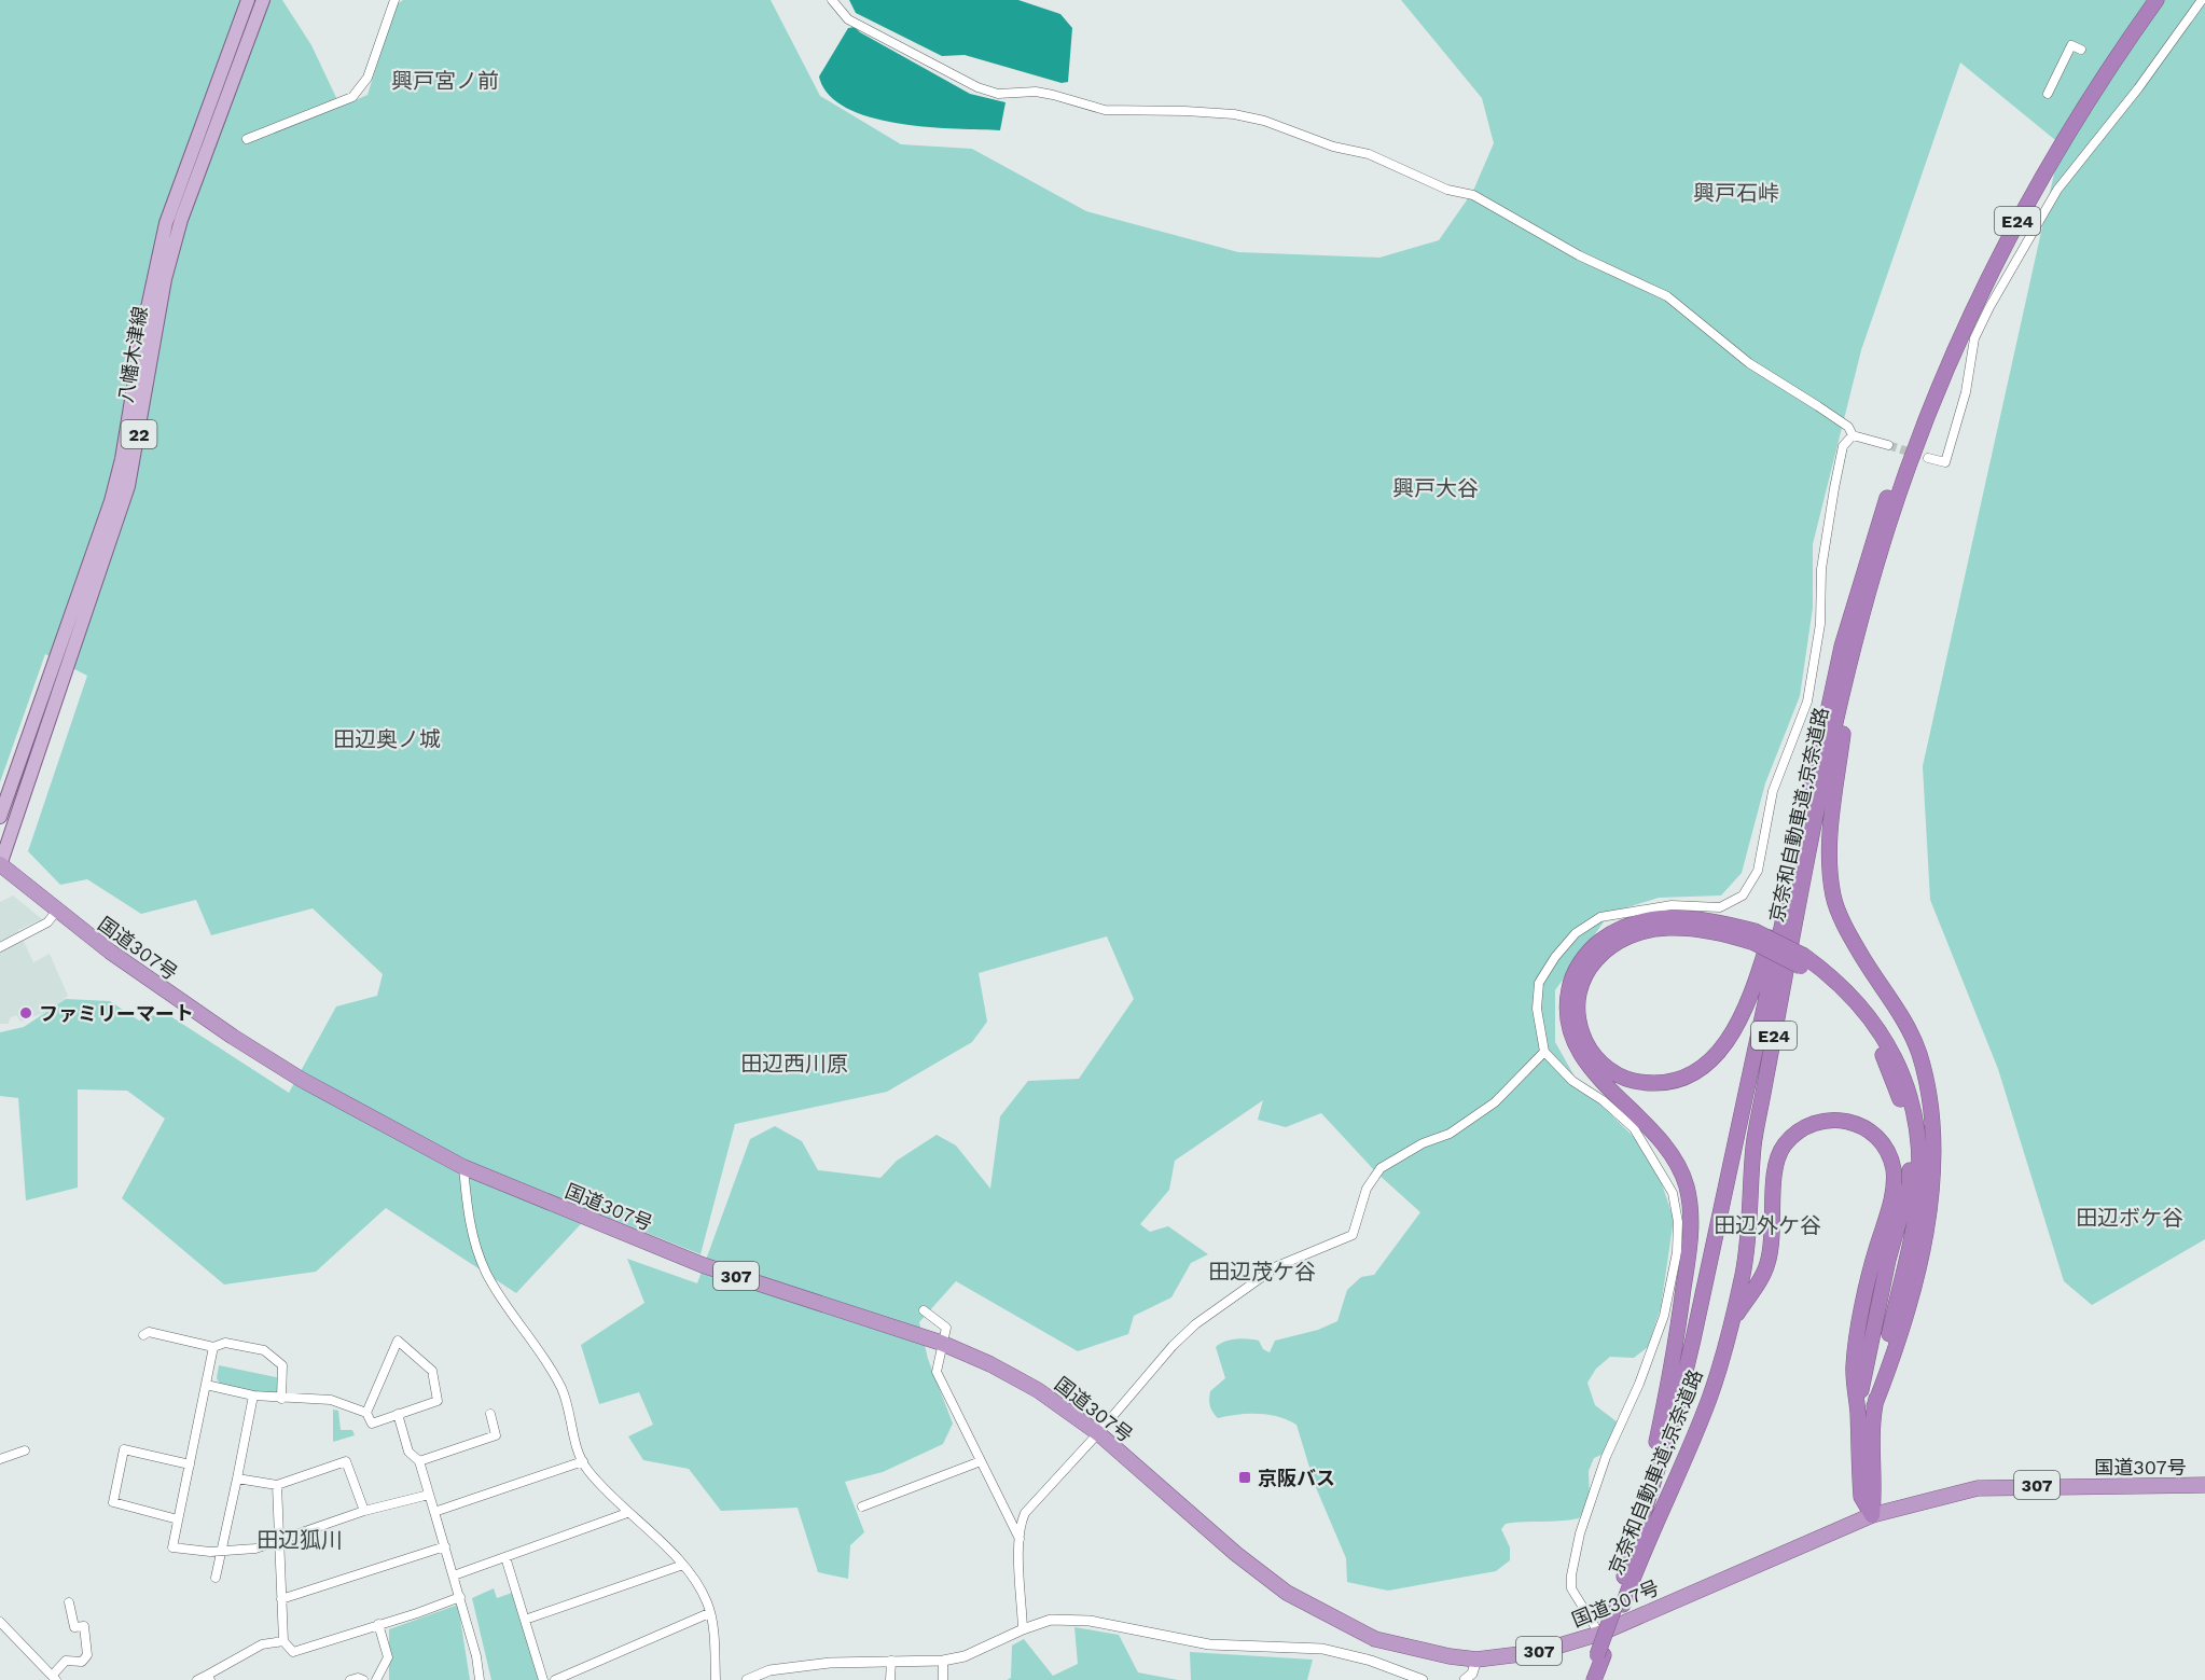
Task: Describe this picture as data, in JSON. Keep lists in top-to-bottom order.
{
  "streets": {
    "highway": [
      "E24",
      "京奈和自動車道;京奈道路",
      "国道307号",
      "307"
    ],
    "main road": ["八幡木津線", "22"]
  },
  "crossings": [
    ["八幡木津線", "国道307号"]
  ],
  "districts": [
    "興戸宮ノ前",
    "興戸石峠",
    "興戸大谷",
    "田辺奥ノ城",
    "田辺西川原",
    "田辺ボケ谷",
    "田辺外ケ谷",
    "田辺茂ケ谷",
    "田辺狐川"
  ],
  "places": {
    "other": ["ファミリーマート"],
    "transit": ["京阪バス"]
  }
}
